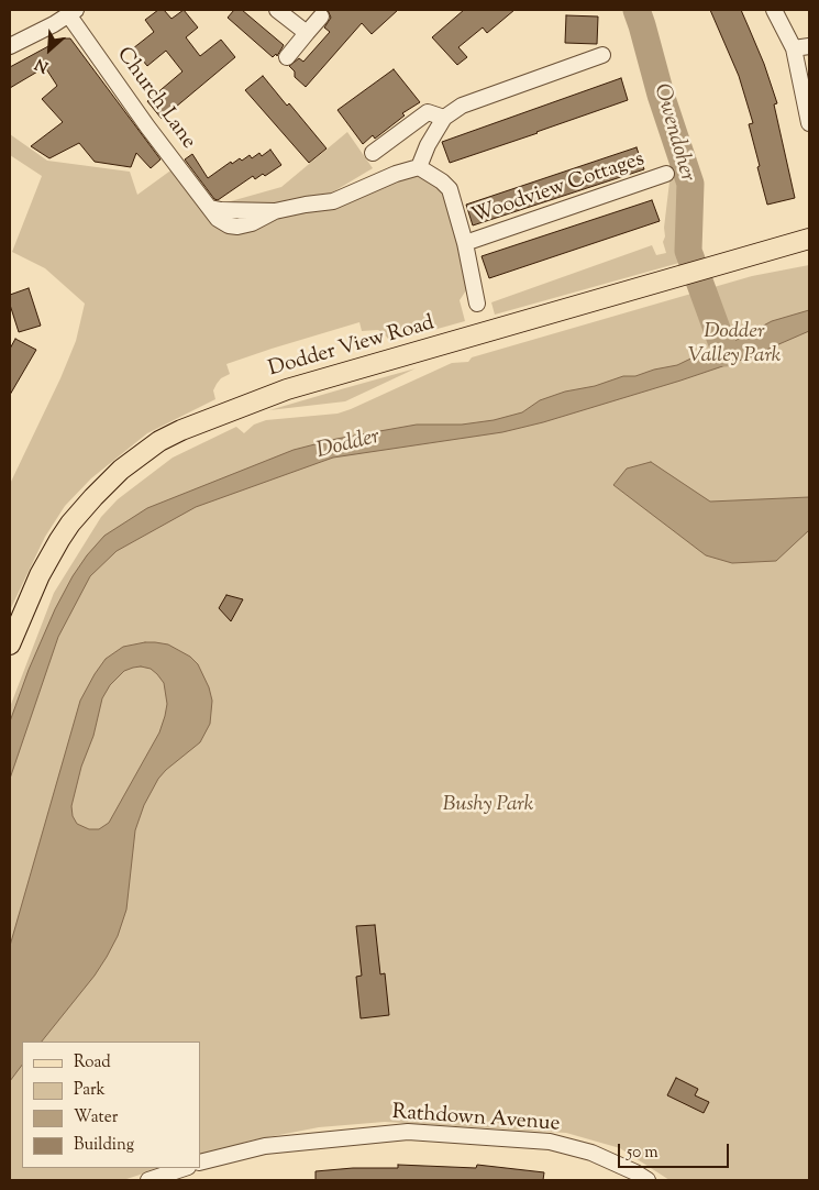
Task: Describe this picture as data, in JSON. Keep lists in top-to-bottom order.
{
  "streets": {
    "main road": ["Dodder View Road"],
    "street": ["Church Lane", "Woodview Cottages", "Rathdown Avenue"]
  },
  "water": ["Owendoher", "Dodder"],
  "parks": ["Dodder Valley Park", "Bushy Park"],
  "legend": [
    "Road",
    "Park",
    "Water",
    "Building"
  ],
  "scale_bar": "50 m",
  "north": "bottom left"
}
